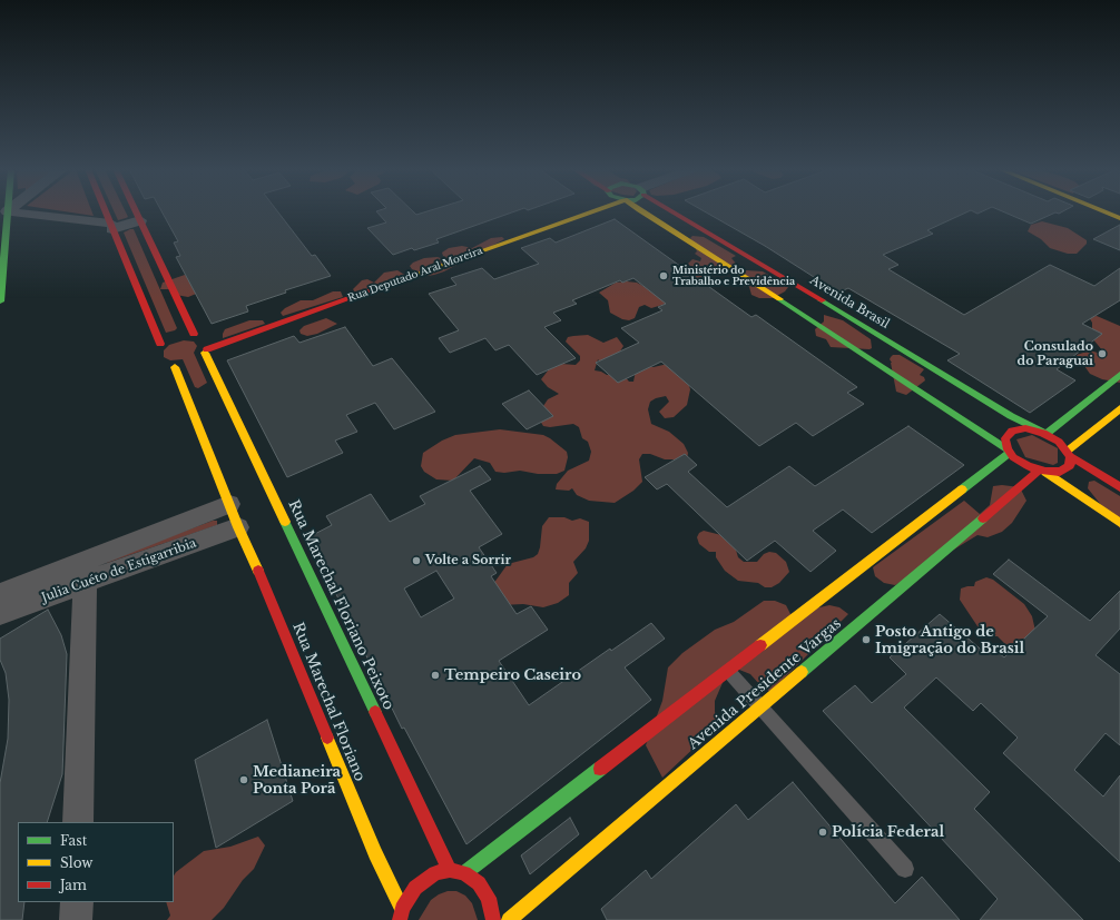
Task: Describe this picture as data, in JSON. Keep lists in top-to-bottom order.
{
  "streets": {
    "main road": [
      "Rua Deputado Aral Moreira",
      "Avenida Brasil",
      "Rua Marechal Floriano Peixoto",
      "Avenida Presidente Vargas",
      "Rua Marechal Floriano"
    ],
    "street": ["Julia Cuéto de Estigarribia"]
  },
  "crossings": [
    ["Rua Deputado Aral Moreira", "Rua Marechal Floriano Peixoto"],
    ["Julia Cuéto de Estigarribia", "Rua Marechal Floriano"]
  ],
  "places": [
    "Ministério do Trabalho e Previdência",
    "Consulado do Paraguai",
    "Volte a Sorrir",
    "Posto Antigo de Imigração do Brasil",
    "Tempeiro Caseiro",
    "Medianeira Ponta Porã",
    "Polícia Federal"
  ],
  "legend": ["Fast", "Slow", "Jam"]
}
